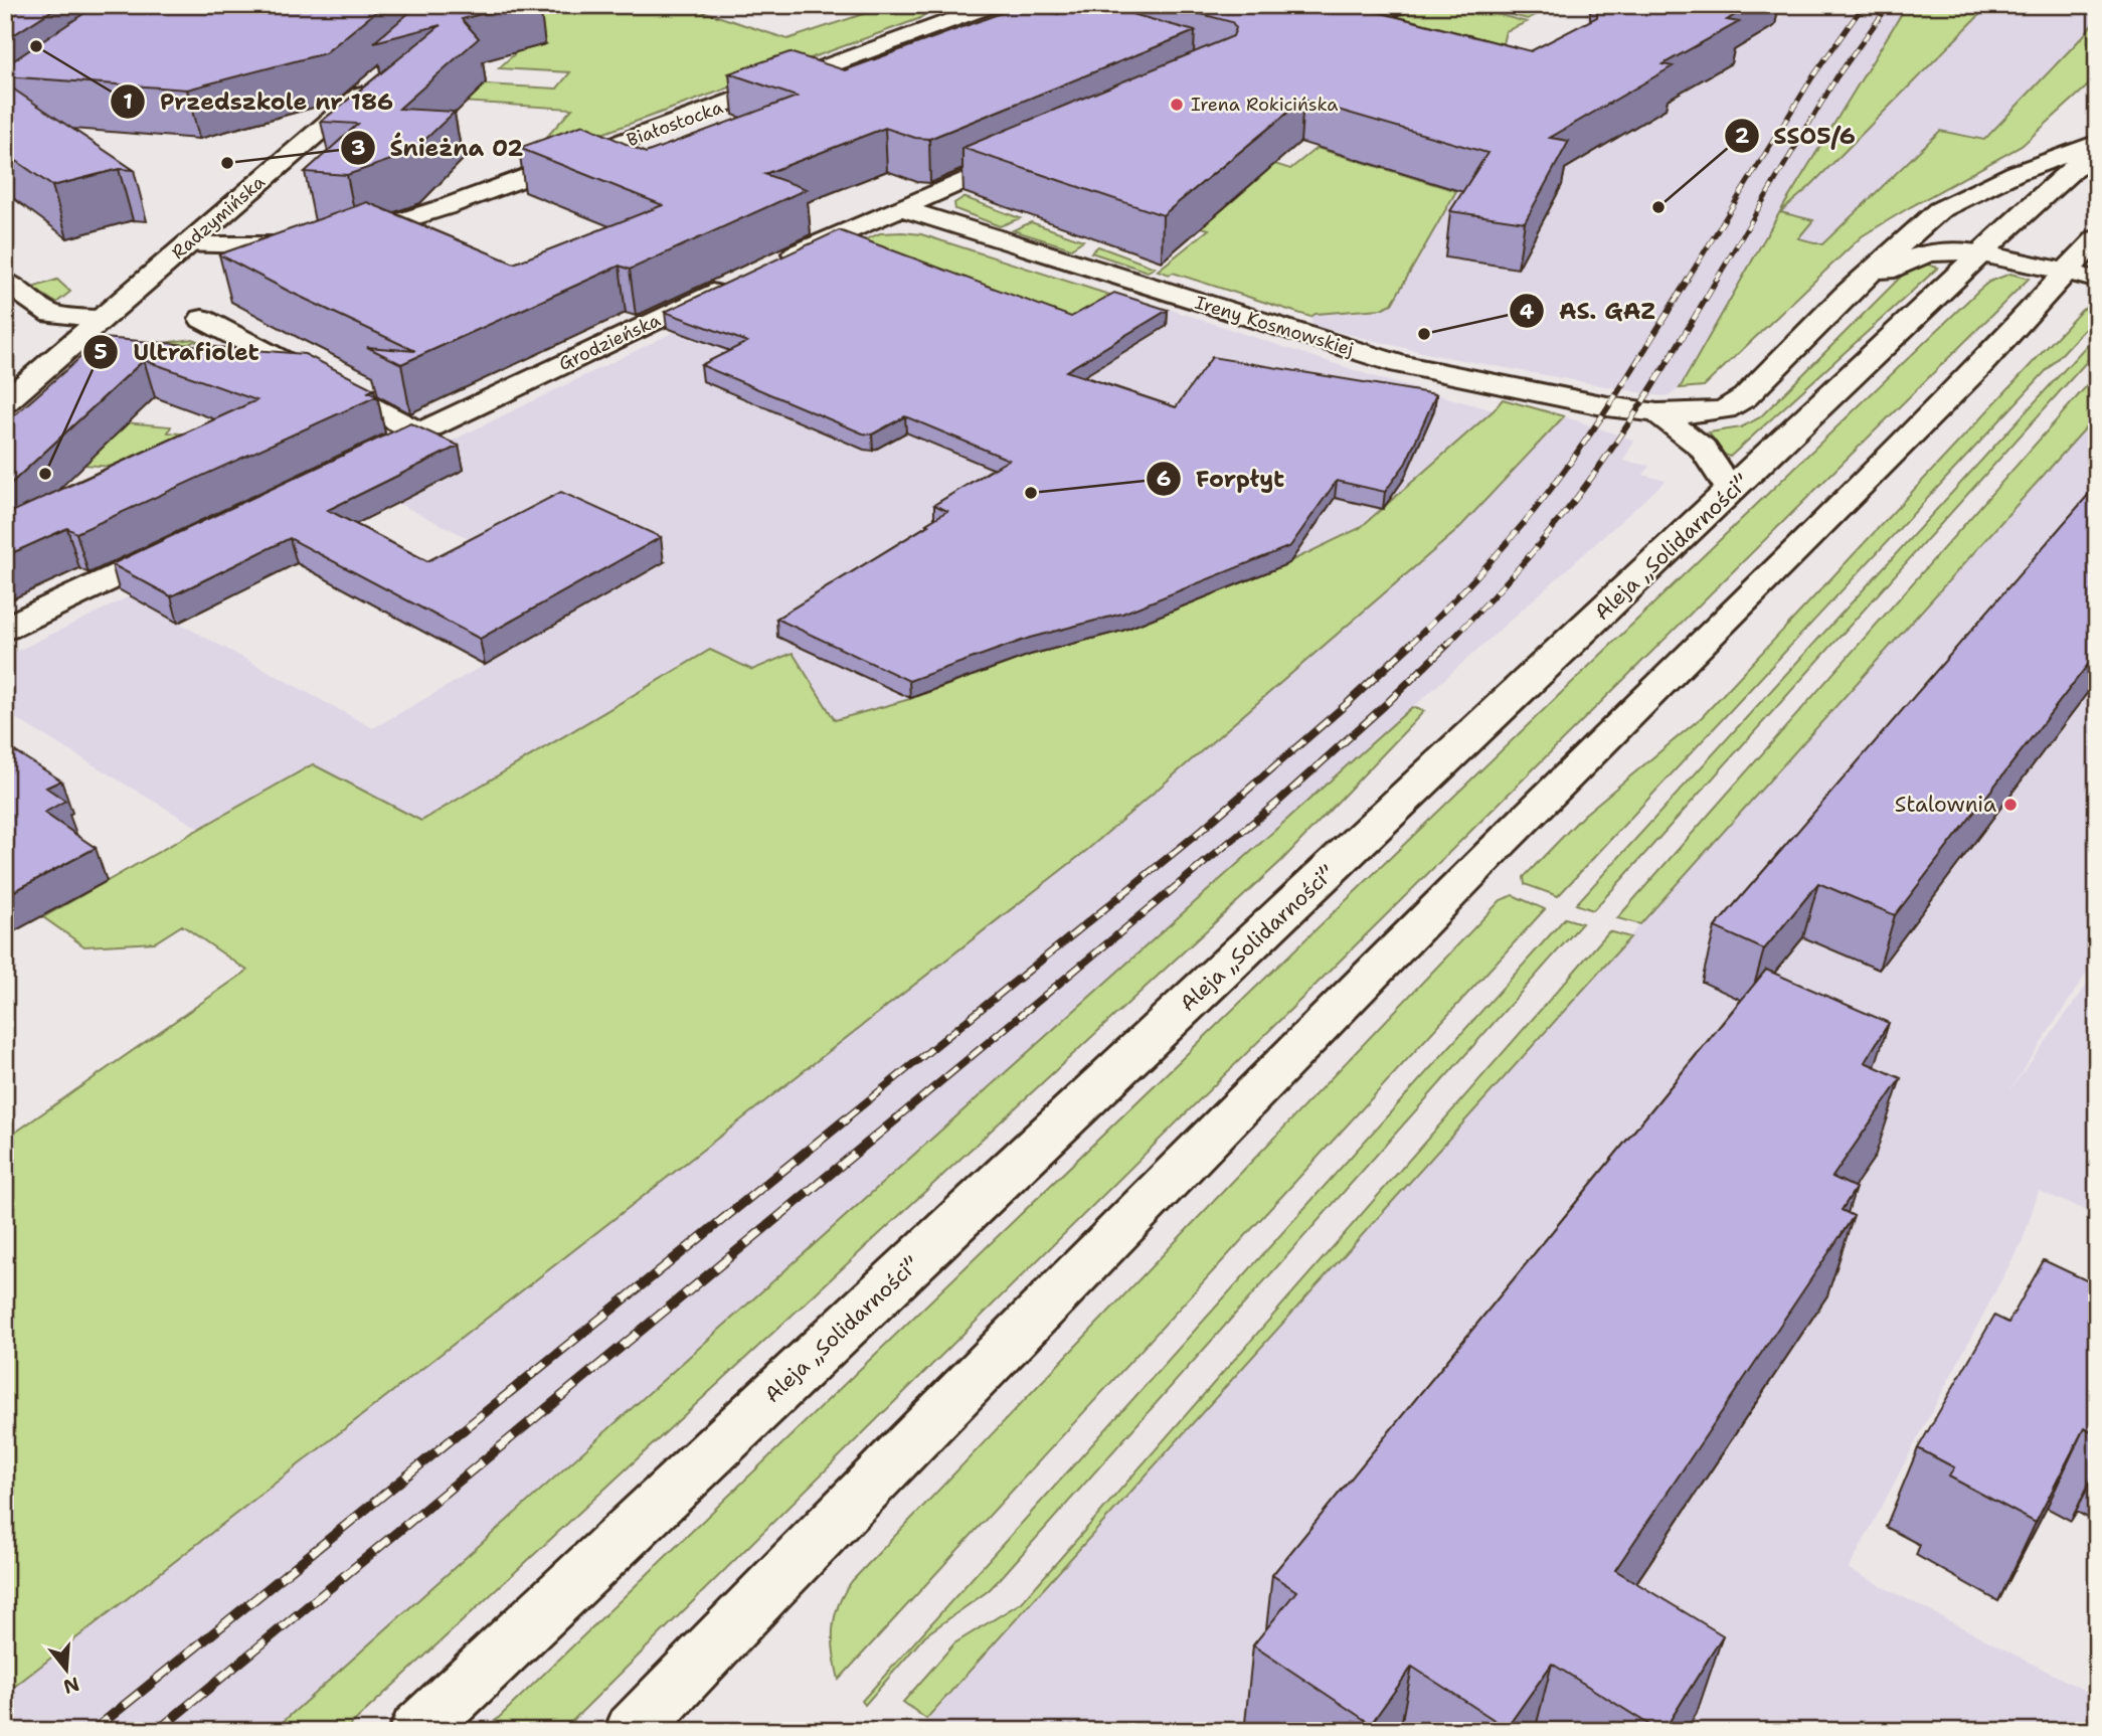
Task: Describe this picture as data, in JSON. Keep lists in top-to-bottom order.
{
  "streets": {
    "street": [
      "Białostocka",
      "Radzymińska",
      "Ireny Kosmowskiej",
      "Grodzieńska",
      "Aleja „Solidarności”"
    ]
  },
  "places": [
    "Przedszkole nr 186",
    "Irena Rokicińska",
    "Śnieżna 02",
    "SSO5/6",
    "AS. GAZ",
    "Ultrafiolet",
    "Forpłyt",
    "Stalownia"
  ],
  "north": "bottom"
}
